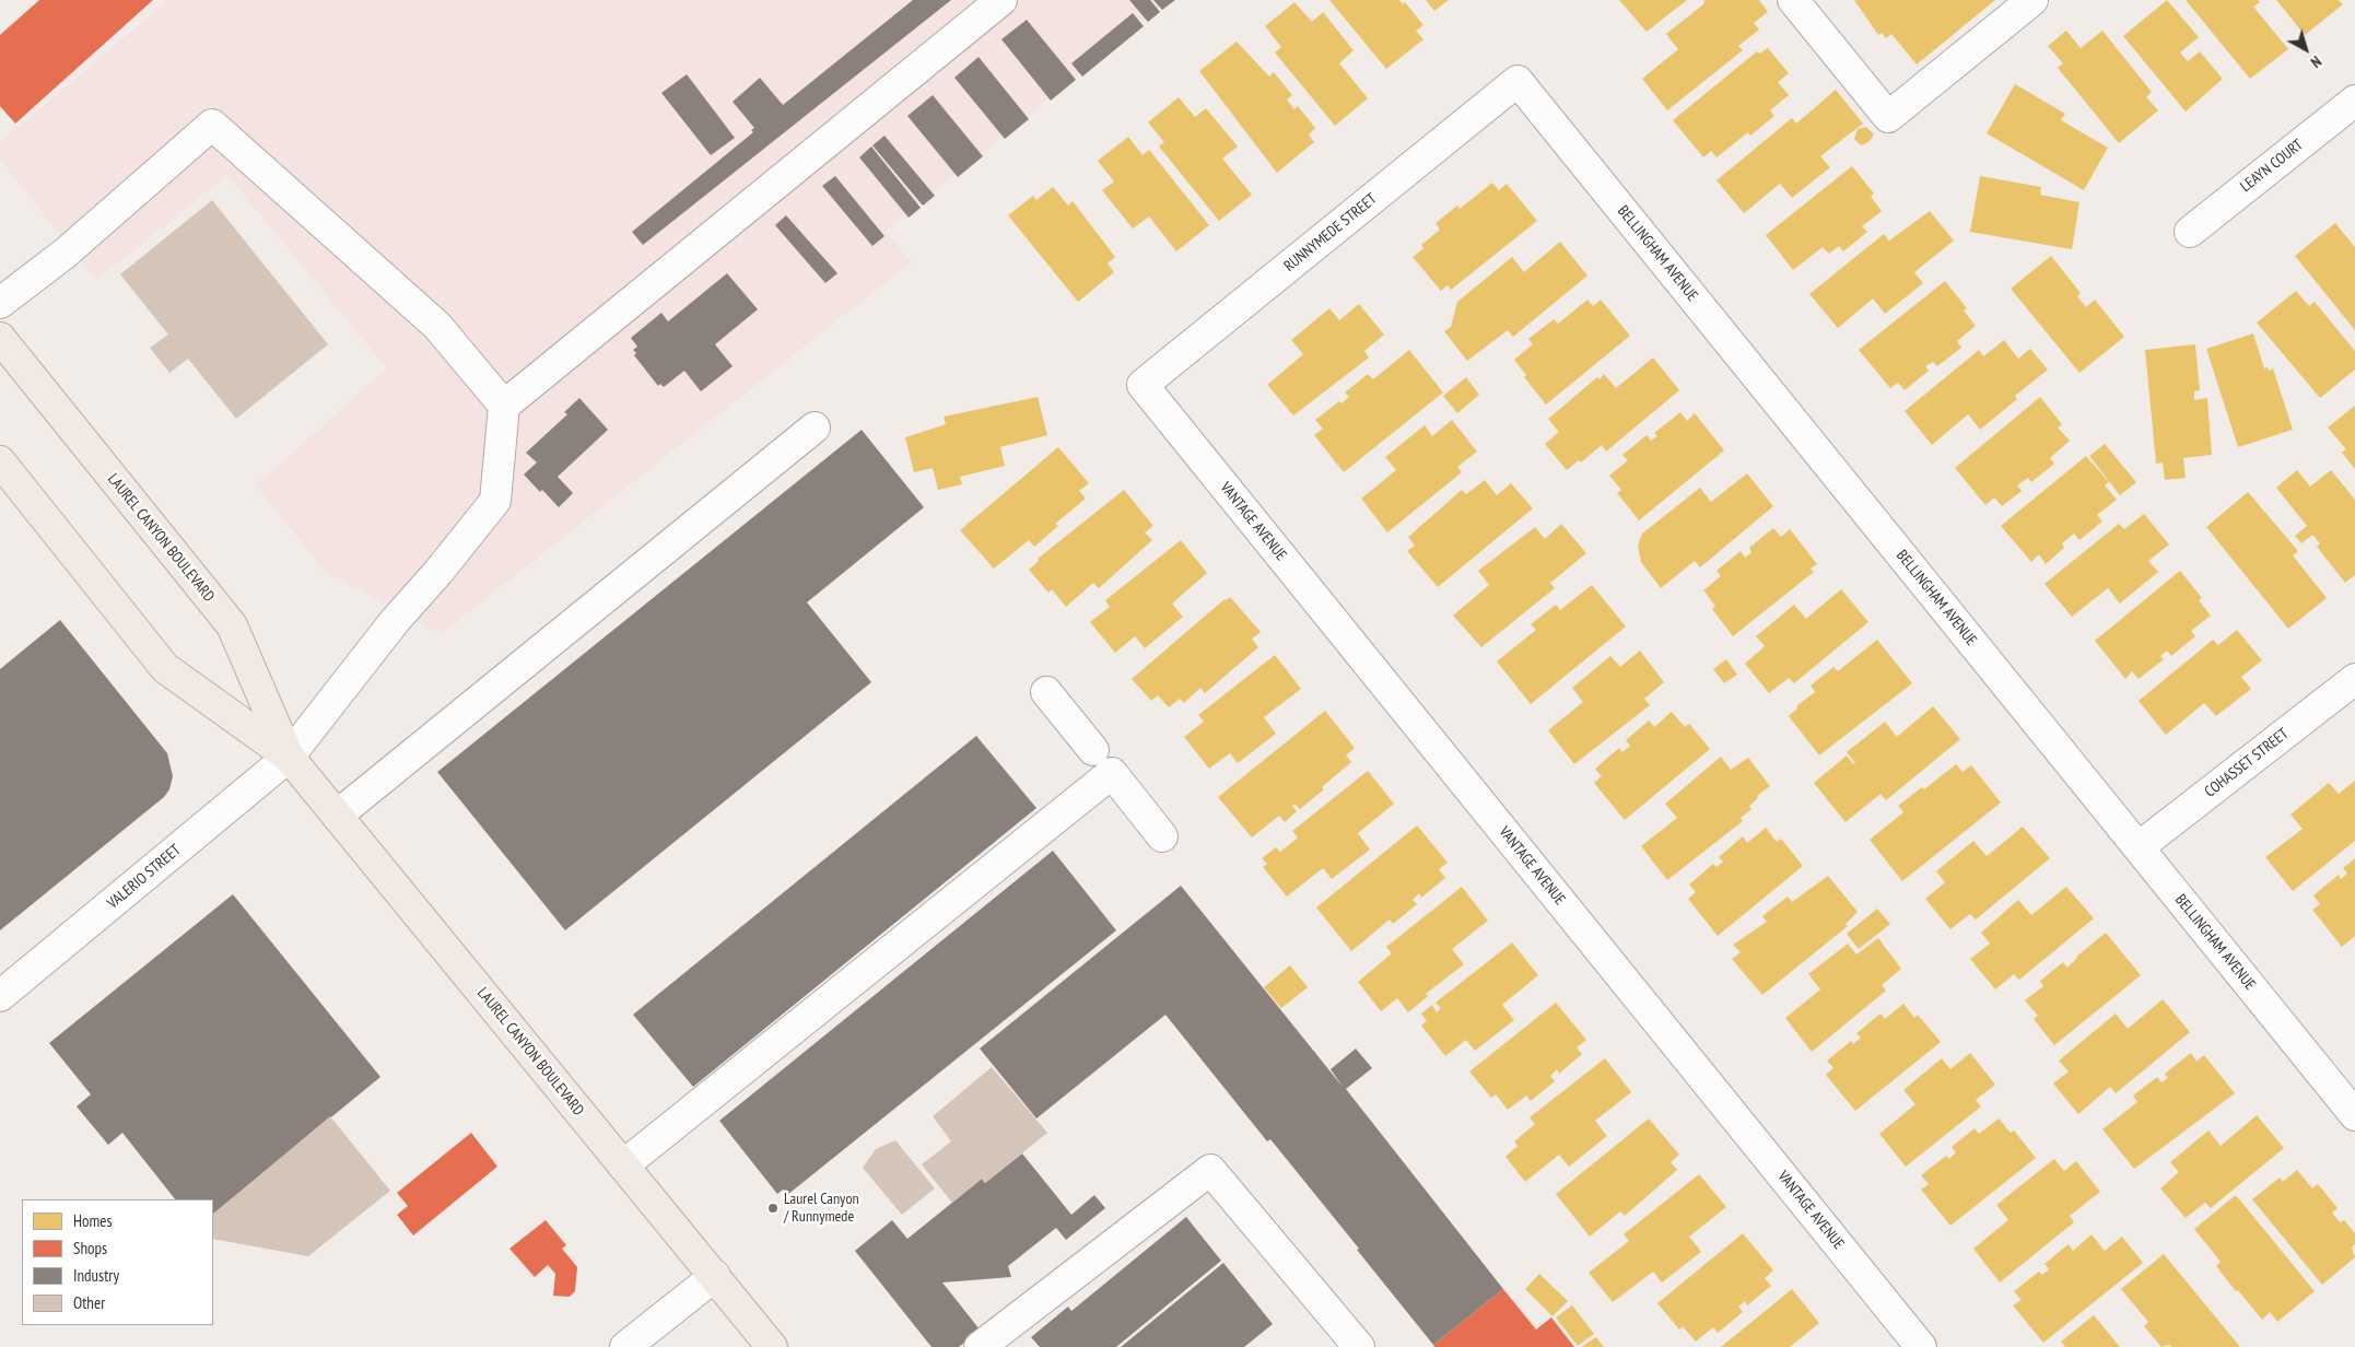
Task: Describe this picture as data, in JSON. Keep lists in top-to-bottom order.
{
  "streets": {
    "main road": ["LAUREL CANYON BOULEVARD"],
    "street": [
      "LEAYN COURT",
      "RUNNYMEDE STREET",
      "BELLINGHAM AVENUE",
      "VANTAGE AVENUE",
      "COHASSET STREET",
      "VALERIO STREET"
    ]
  },
  "crossings": [
    ["RUNNYMEDE STREET", "BELLINGHAM AVENUE"],
    ["RUNNYMEDE STREET", "VANTAGE AVENUE"],
    ["BELLINGHAM AVENUE", "COHASSET STREET"],
    ["LAUREL CANYON BOULEVARD", "VALERIO STREET"]
  ],
  "places": ["Laurel Canyon / Runnymede"],
  "legend": [
    "Homes",
    "Shops",
    "Industry",
    "Other"
  ],
  "north": "bottom right"
}
